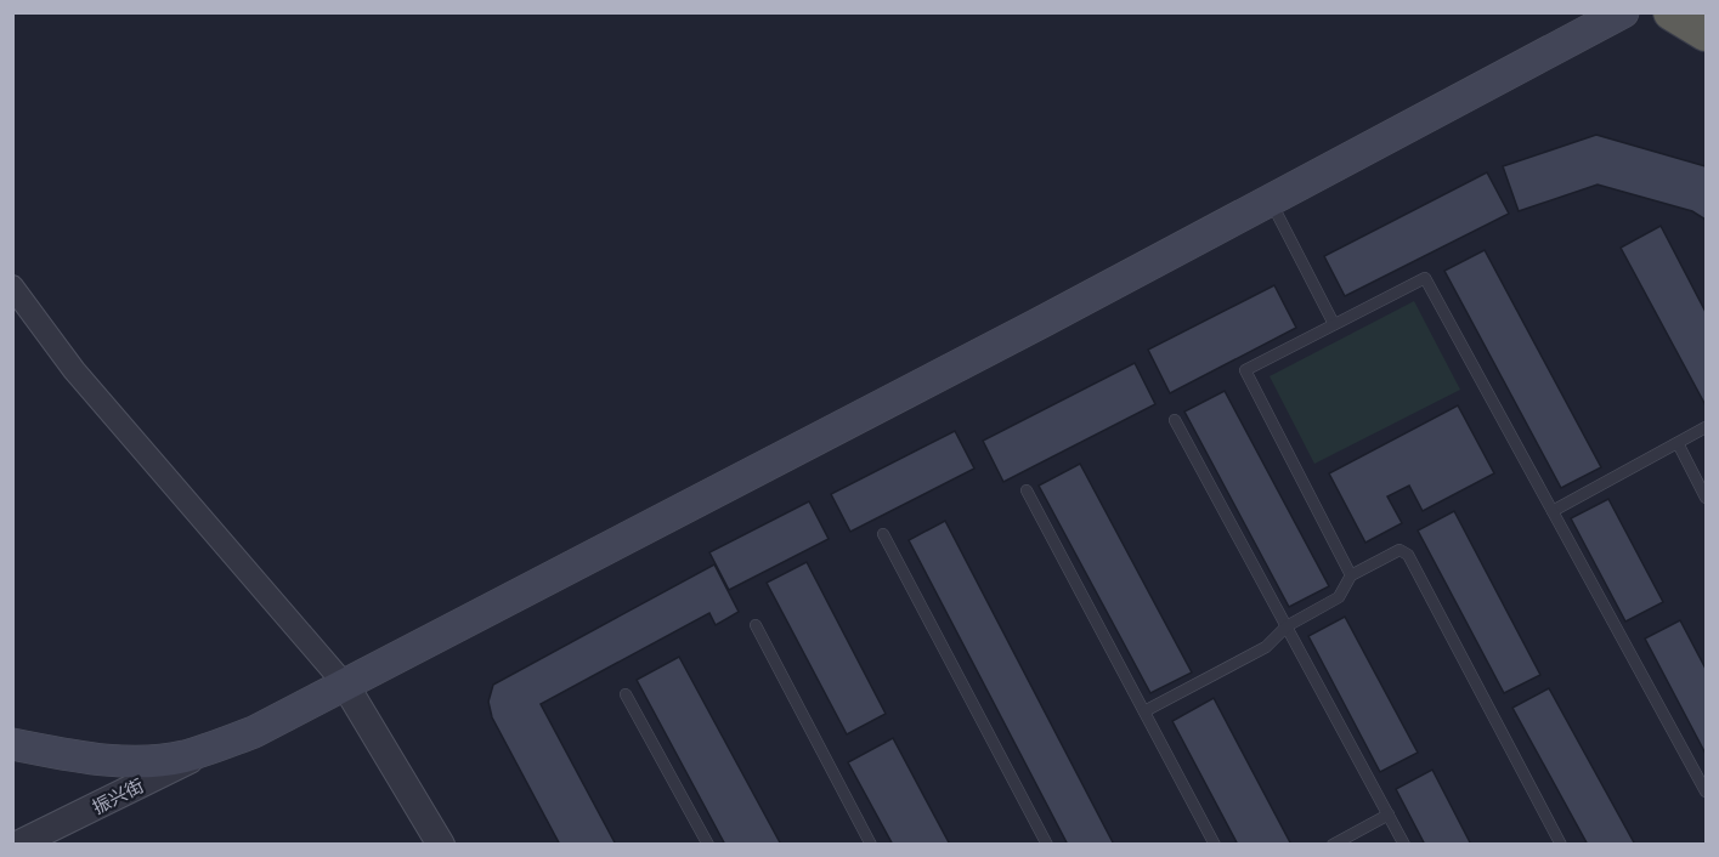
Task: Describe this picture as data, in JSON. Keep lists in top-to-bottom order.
{
  "streets": {
    "street": ["振兴街"]
  }
}
